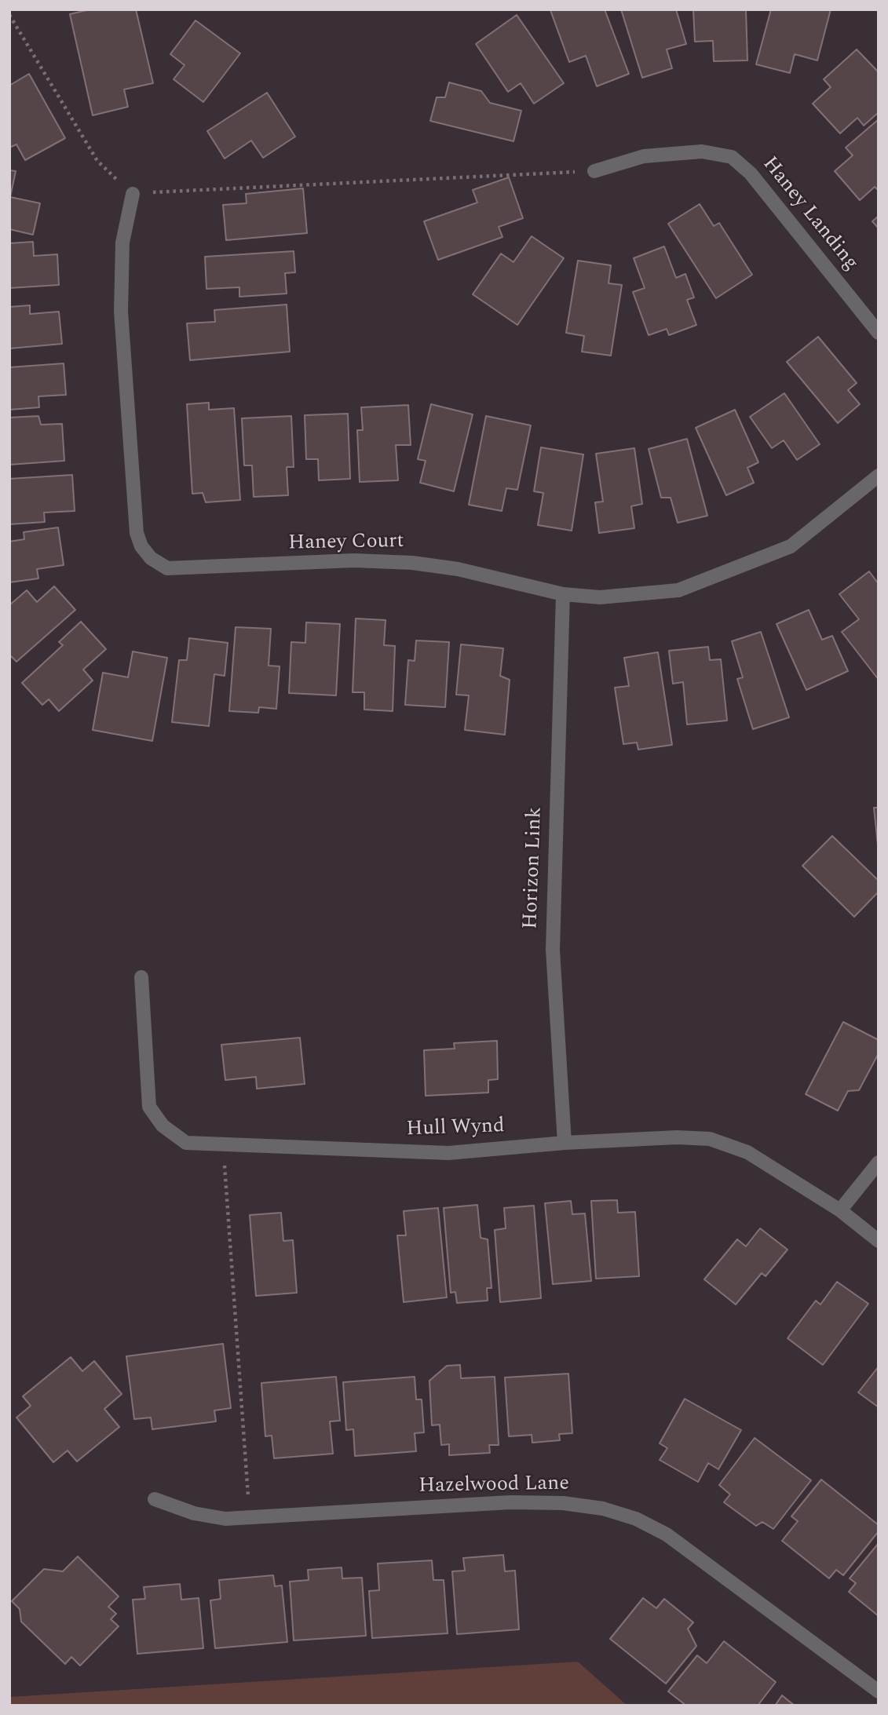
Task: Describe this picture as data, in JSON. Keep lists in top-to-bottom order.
{
  "streets": {
    "street": [
      "Haney Landing",
      "Haney Court",
      "Horizon Link",
      "Hull Wynd",
      "Hazelwood Lane"
    ]
  },
  "crossings": [
    ["Haney Court", "Horizon Link"],
    ["Horizon Link", "Hull Wynd"]
  ]
}
